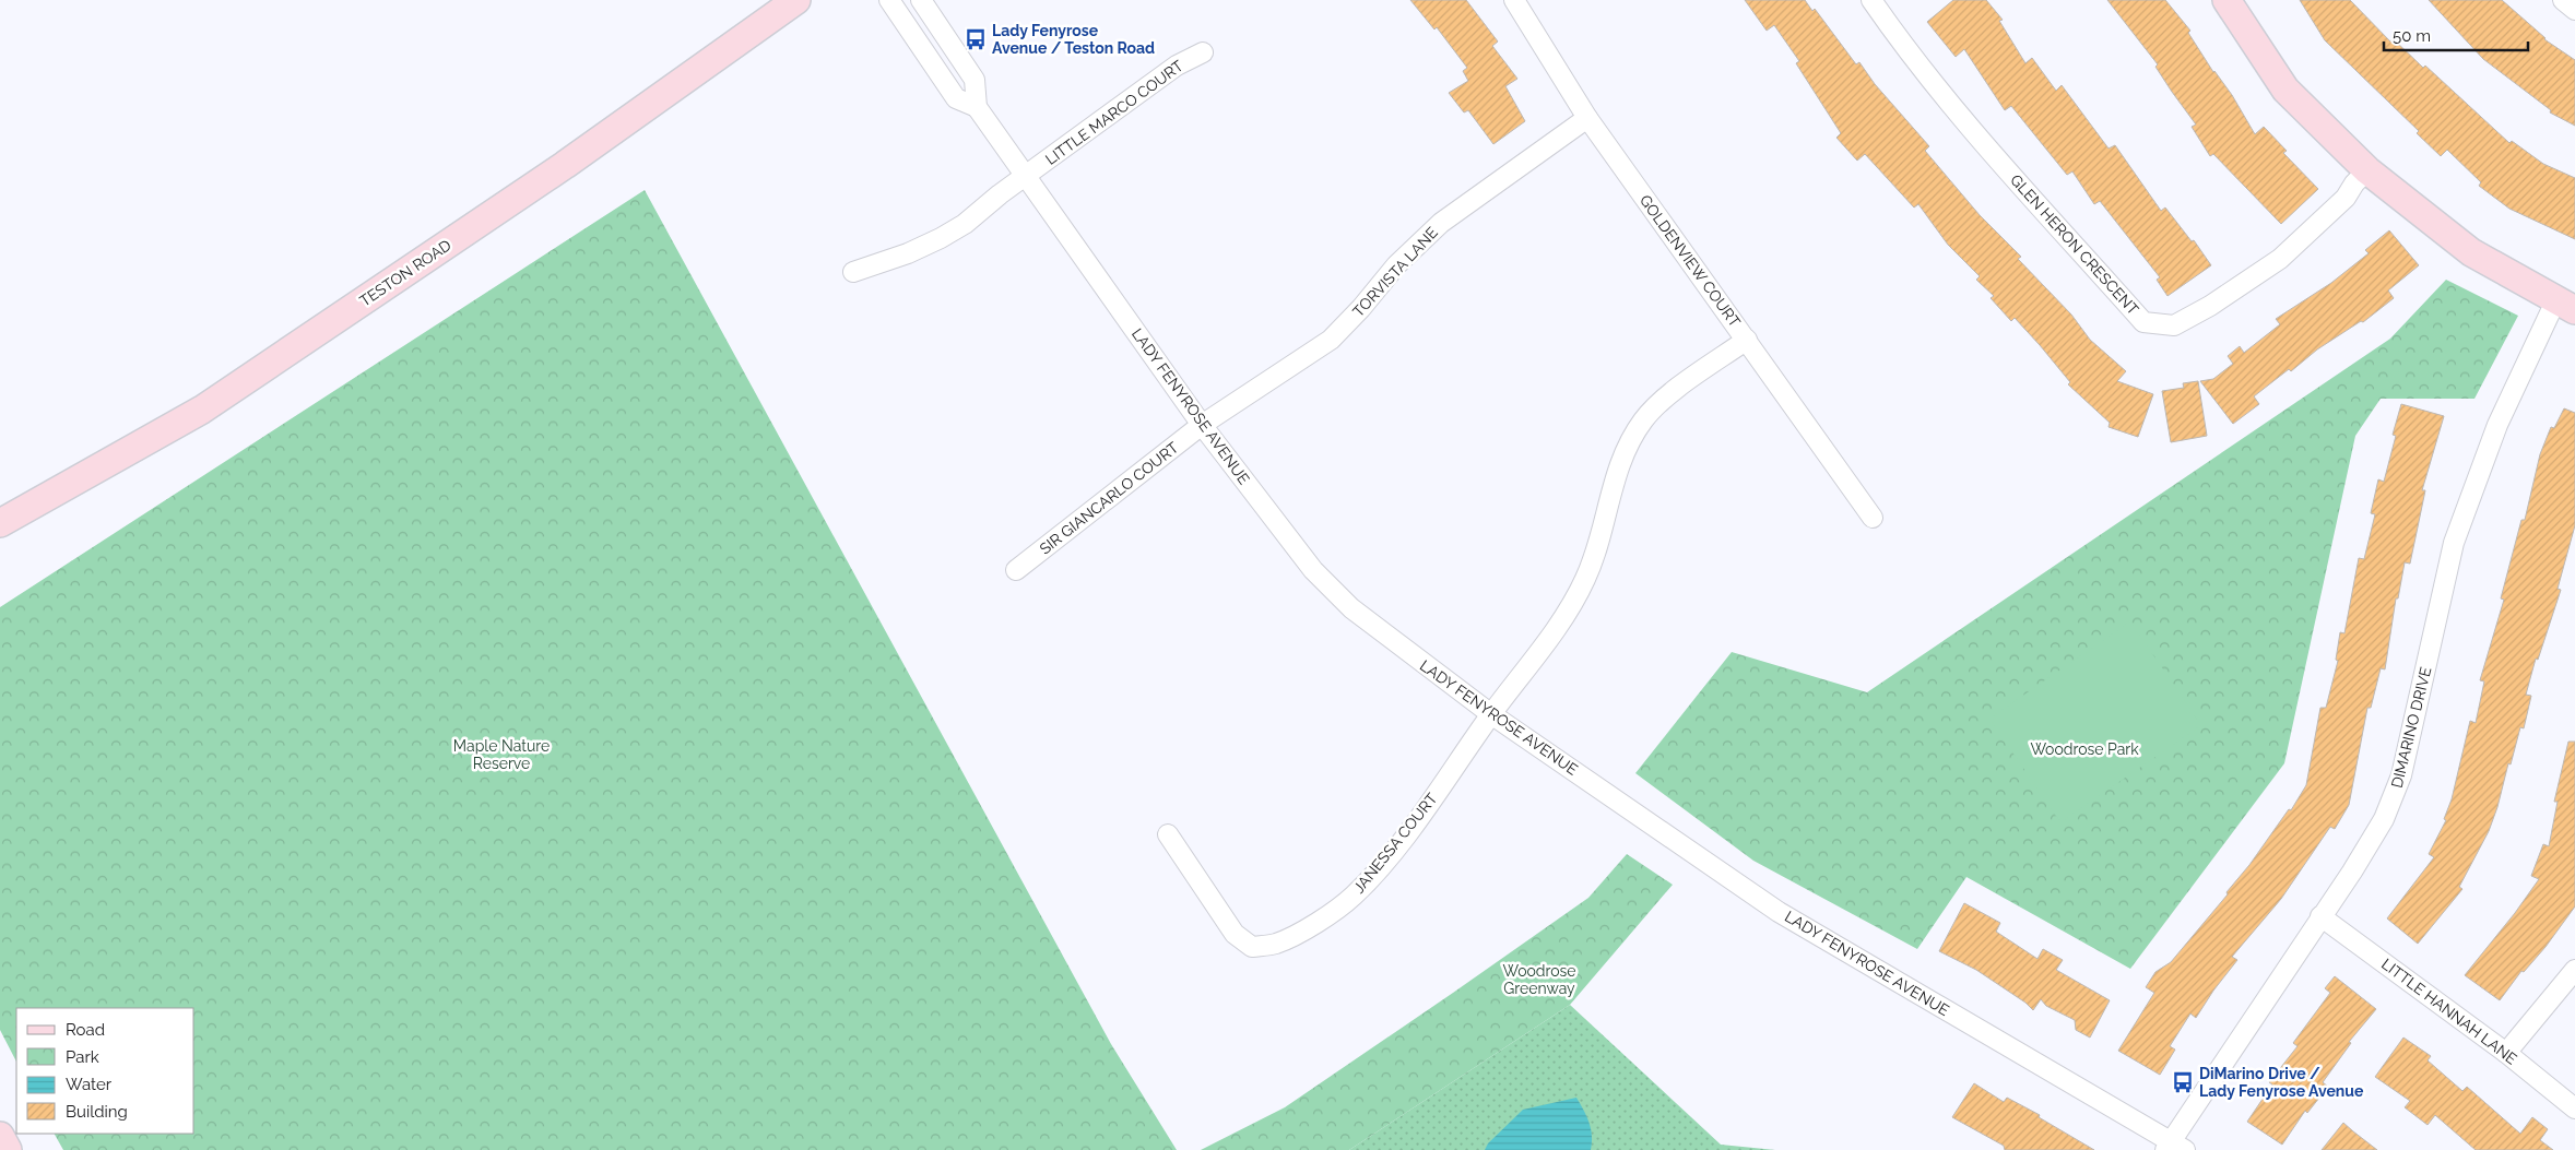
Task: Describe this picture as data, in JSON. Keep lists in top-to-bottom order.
{
  "streets": {
    "main road": ["TESTON ROAD"],
    "street": [
      "LITTLE MARCO COURT",
      "GLEN HERON CRESCENT",
      "GOLDENVIEW COURT",
      "TORVISTA LANE",
      "LADY FENYROSE AVENUE",
      "SIR GIANCARLO COURT",
      "DIMARINO DRIVE",
      "JANESSA COURT",
      "LITTLE HANNAH LANE"
    ]
  },
  "crossings": [
    ["LITTLE MARCO COURT", "LADY FENYROSE AVENUE"],
    ["GOLDENVIEW COURT", "TORVISTA LANE"],
    ["GOLDENVIEW COURT", "JANESSA COURT"],
    ["TORVISTA LANE", "LADY FENYROSE AVENUE"],
    ["TORVISTA LANE", "SIR GIANCARLO COURT"],
    ["LADY FENYROSE AVENUE", "SIR GIANCARLO COURT"],
    ["LADY FENYROSE AVENUE", "DIMARINO DRIVE"],
    ["LADY FENYROSE AVENUE", "JANESSA COURT"],
    ["DIMARINO DRIVE", "LITTLE HANNAH LANE"]
  ],
  "parks": ["Maple Nature Reserve", "Woodrose Park", "Woodrose Greenway"],
  "places": {
    "bus stop": ["Lady Fenyrose Avenue / Teston Road", "DiMarino Drive / Lady Fenyrose Avenue"]
  },
  "legend": [
    "Road",
    "Park",
    "Water",
    "Building"
  ],
  "scale_bar": "50 m"
}
